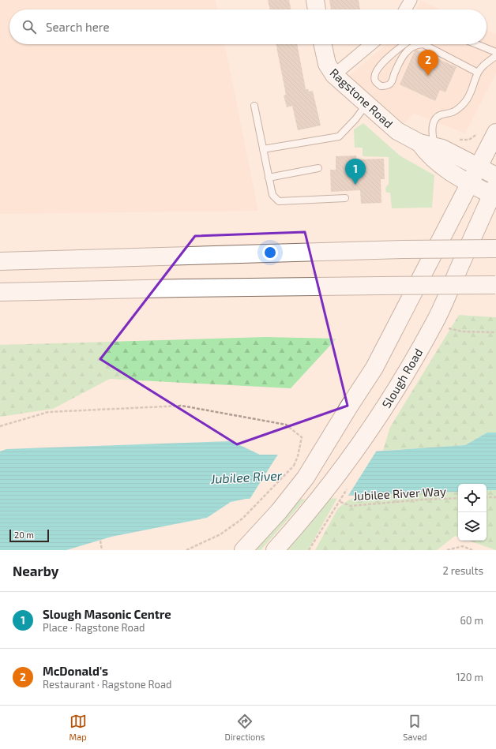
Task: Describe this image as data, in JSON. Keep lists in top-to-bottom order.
{
  "streets": {
    "main road": ["Ragstone Road", "Slough Road"],
    "path": ["Jubilee River Way"]
  },
  "crossings": [
    ["Ragstone Road", "Slough Road"]
  ],
  "water": ["Jubilee River"],
  "scale_bar": "20 m",
  "page": {
    "search": "Search here",
    "pins": ["2", "1"],
    "scale": "20 m",
    "heading": ["Nearby", "2 results"],
    "list": [
      {
        "mark": "1",
        "name": "Slough Masonic Centre",
        "note": "Place · Ragstone Road",
        "value": "60 m"
      },
      {
        "mark": "2",
        "name": "McDonald's",
        "note": "Restaurant · Ragstone Road",
        "value": "120 m"
      }
    ],
    "nav": ["Map", "Directions", "Saved"]
  }
}
